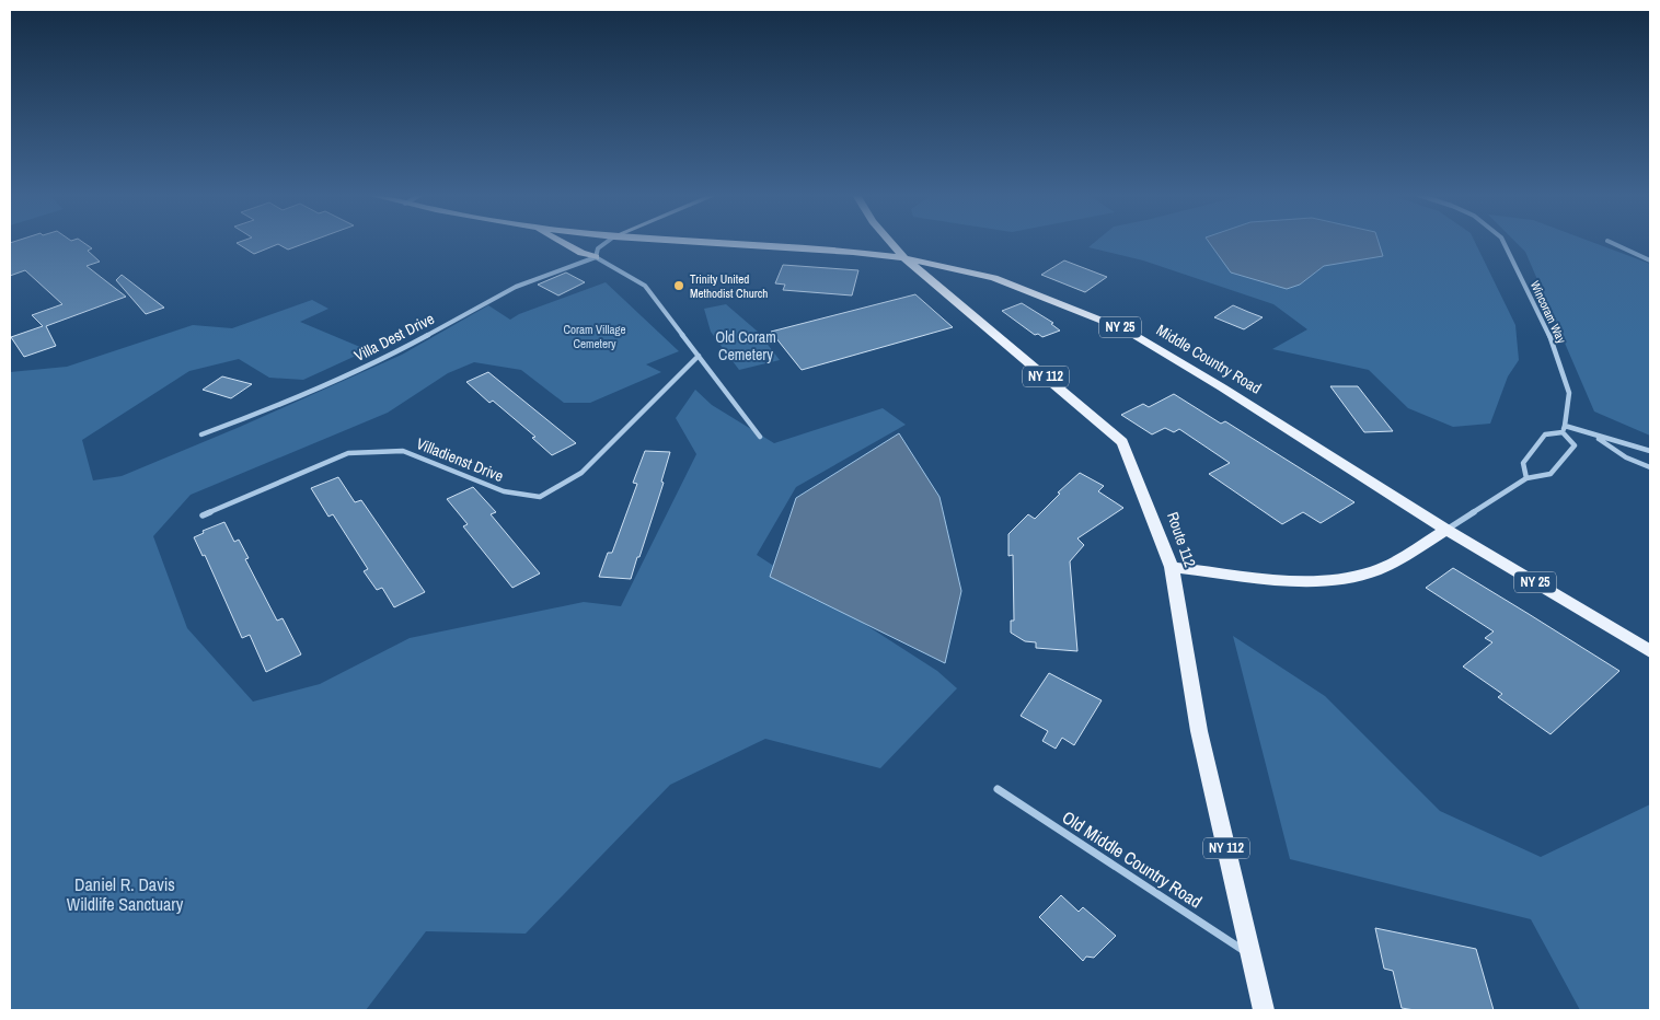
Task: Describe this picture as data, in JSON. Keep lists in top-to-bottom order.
{
  "streets": {
    "main road": [
      "NY 25",
      "Middle Country Road",
      "NY 112",
      "Route 112"
    ],
    "street": [
      "Wincoram Way",
      "Villa Dest Drive",
      "Villadienst Drive",
      "Old Middle Country Road"
    ]
  },
  "crossings": [
    ["Middle Country Road", "Route 112"],
    ["Route 112", "Old Middle Country Road"]
  ],
  "parks": ["Coram Village Cemetery", "Old Coram Cemetery", "Daniel R. Davis Wildlife Sanctuary"],
  "places": ["Trinity United Methodist Church"]
}
